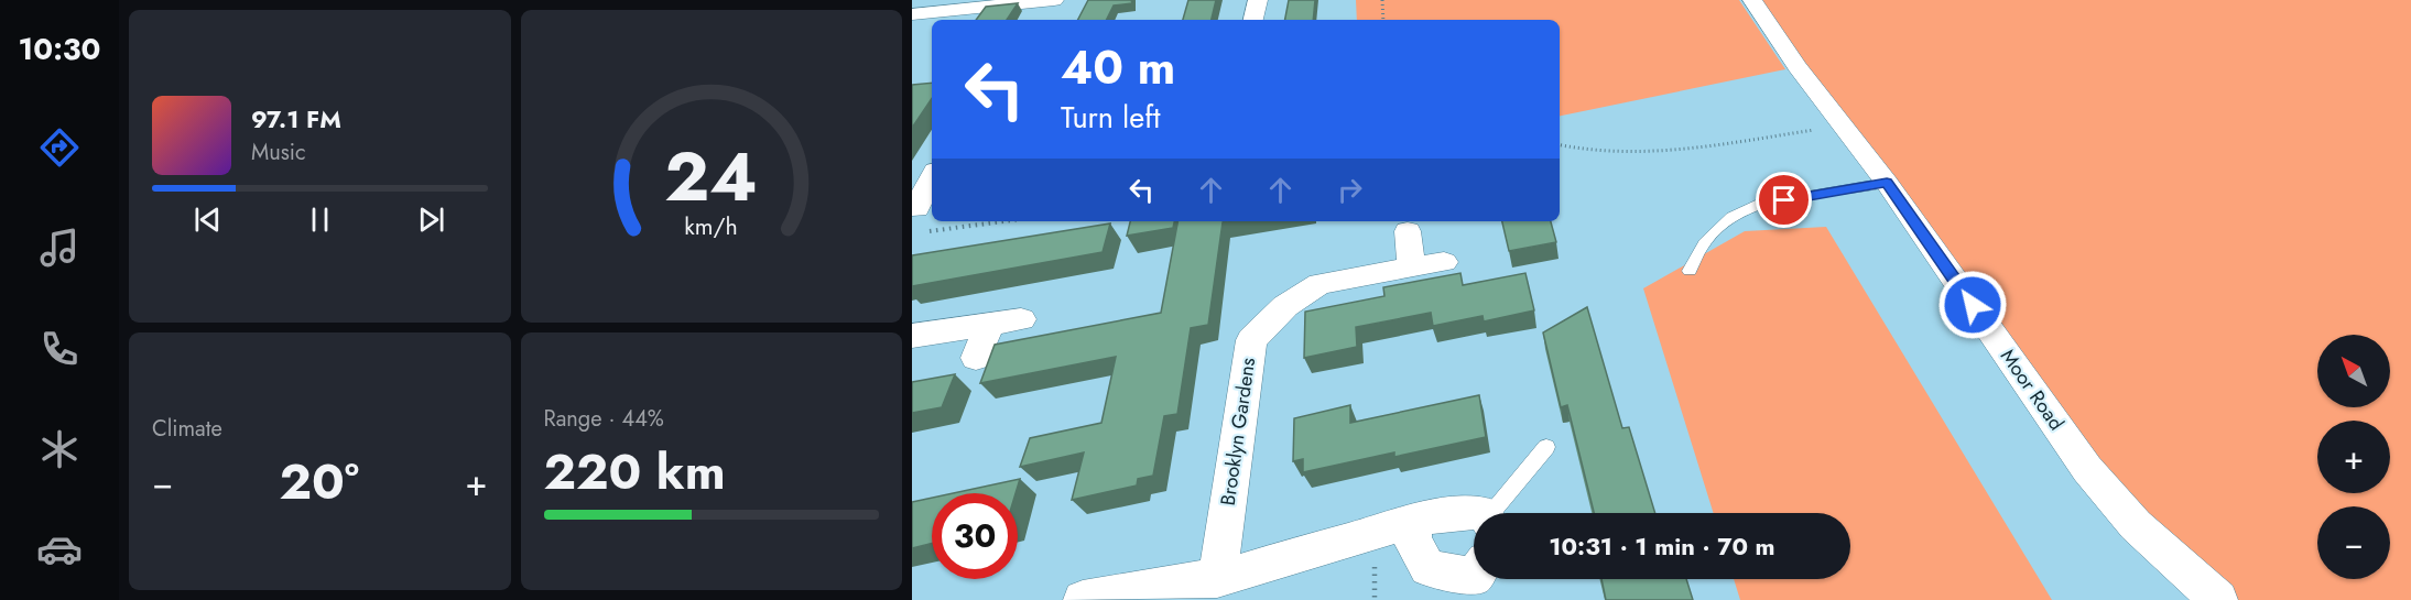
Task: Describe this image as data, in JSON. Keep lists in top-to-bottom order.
{
  "streets": {
    "street": ["Moor Road", "Brooklyn Gardens"]
  },
  "north": "top left",
  "page": {
    "tabs": "10:30",
    "turn": ["40 m", "Turn left"],
    "song": ["97.1 FM", "Music"],
    "tile": [
      "Climate",
      ["Range · 44%", "220 km"]
    ],
    "map_buttons": ["+", "−"],
    "heat": ["−", "20°", "+"],
    "limit": "30",
    "trip": "10:31 · 1 min · 70 m",
    "gauge": ["24", "km/h"]
  }
}
